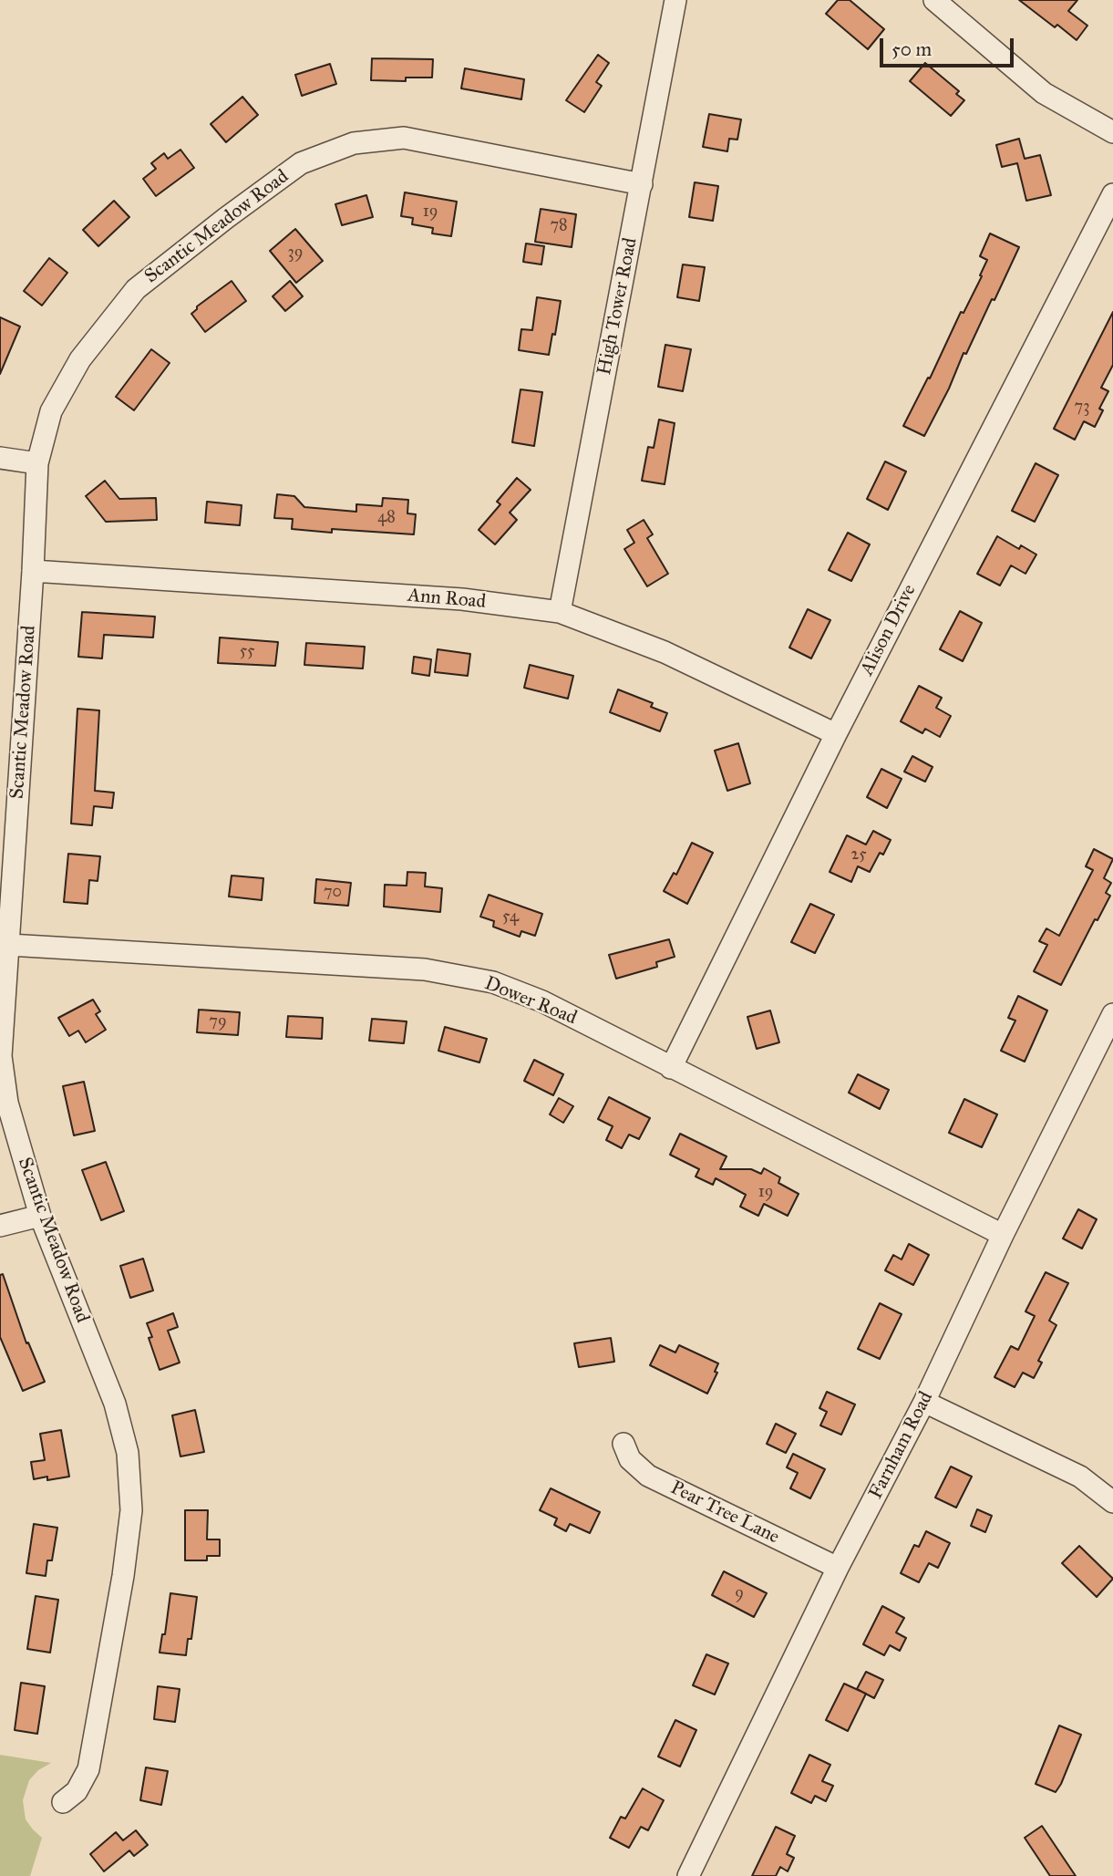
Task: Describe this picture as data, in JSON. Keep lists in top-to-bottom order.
{
  "streets": {
    "street": [
      "Scantic Meadow Road",
      "High Tower Road",
      "Ann Road",
      "Alison Drive",
      "Dower Road",
      "Farnham Road",
      "Pear Tree Lane"
    ]
  },
  "crossings": [
    ["Scantic Meadow Road", "High Tower Road"],
    ["Scantic Meadow Road", "Ann Road"],
    ["Scantic Meadow Road", "Dower Road"],
    ["High Tower Road", "Ann Road"],
    ["Ann Road", "Alison Drive"],
    ["Alison Drive", "Dower Road"],
    ["Dower Road", "Farnham Road"],
    ["Farnham Road", "Pear Tree Lane"]
  ],
  "house_numbers": [
    "19",
    "78",
    "39",
    "73",
    "48",
    "55",
    "25",
    "70",
    "54",
    "79",
    "19",
    "9"
  ],
  "scale_bar": "50 m"
}
